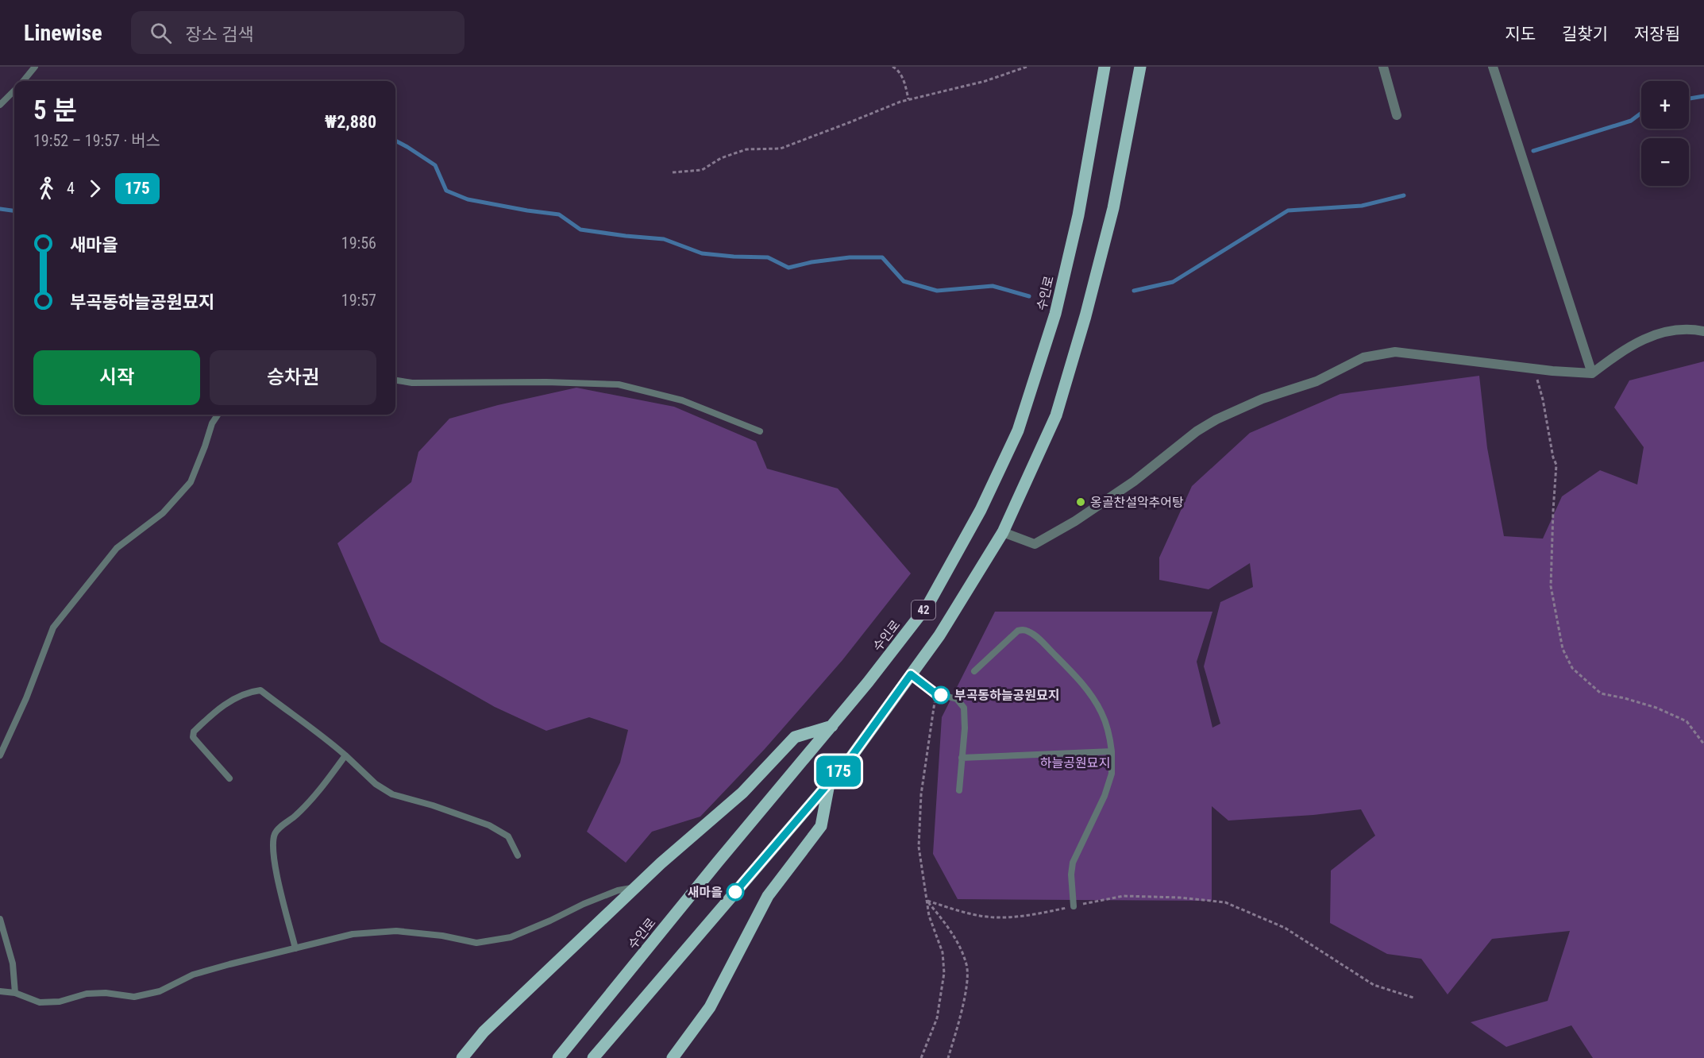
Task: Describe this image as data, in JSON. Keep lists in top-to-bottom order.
{
  "streets": {
    "main road": ["수인로", "42"]
  },
  "parks": ["하늘공원묘지"],
  "places": ["옹골찬설악추어탕", "부곡동하늘공원묘지", "새마을"],
  "lines": ["bus line 175"],
  "page": {
    "header": "Linewise",
    "search": "장소 검색",
    "nav": ["지도", "길찾기", "저장됨"],
    "on_map": "175",
    "map_buttons": ["+", "−"],
    "heading": ["5 분", "19:52 – 19:57 · 버스", "₩2,880"],
    "legs": ["4", "175"],
    "list": [
      {
        "name": "새마을",
        "value": "19:56"
      },
      {
        "name": "부곡동하늘공원묘지",
        "value": "19:57"
      }
    ],
    "buttons": ["시작", "승차권"]
  }
}
